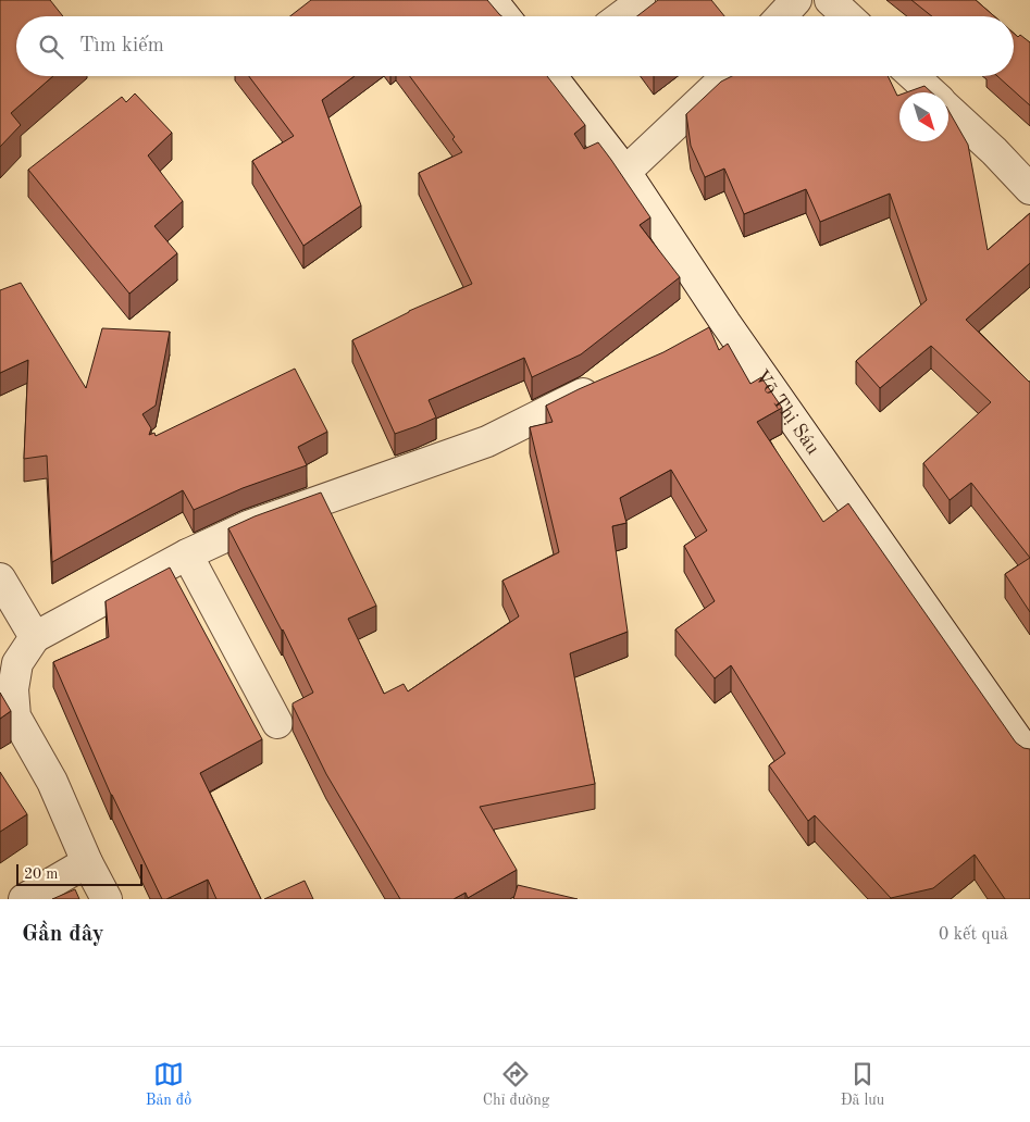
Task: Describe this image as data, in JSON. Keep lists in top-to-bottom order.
{
  "streets": {
    "street": ["Võ Thị Sáu"]
  },
  "scale_bar": "20 m",
  "north": "bottom right",
  "page": {
    "search": "Tìm kiếm",
    "scale": "20 m",
    "heading": ["Gần đây", "0 kết quả"],
    "nav": ["Bản đồ", "Chỉ đường", "Đã lưu"]
  }
}
